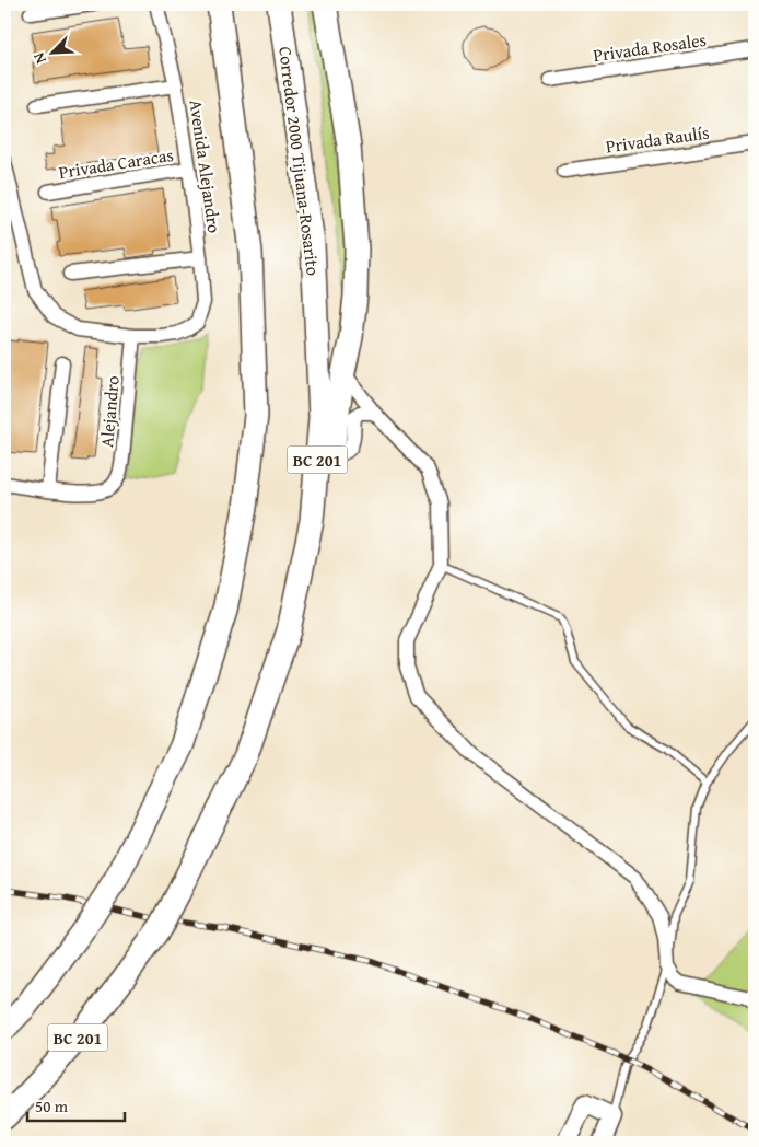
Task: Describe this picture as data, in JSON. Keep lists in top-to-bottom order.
{
  "streets": {
    "highway": ["Corredor 2000 Tijuana-Rosarito", "BC 201"],
    "street": [
      "Privada Rosales",
      "Privada Raulís",
      "Privada Caracas",
      "Avenida Alejandro",
      "Alejandro"
    ]
  },
  "crossings": [
    ["Corredor 2000 Tijuana-Rosarito", "BC 201"],
    ["Privada Caracas", "Avenida Alejandro"],
    ["Avenida Alejandro", "Alejandro"]
  ],
  "scale_bar": "50 m",
  "north": "bottom left"
}
